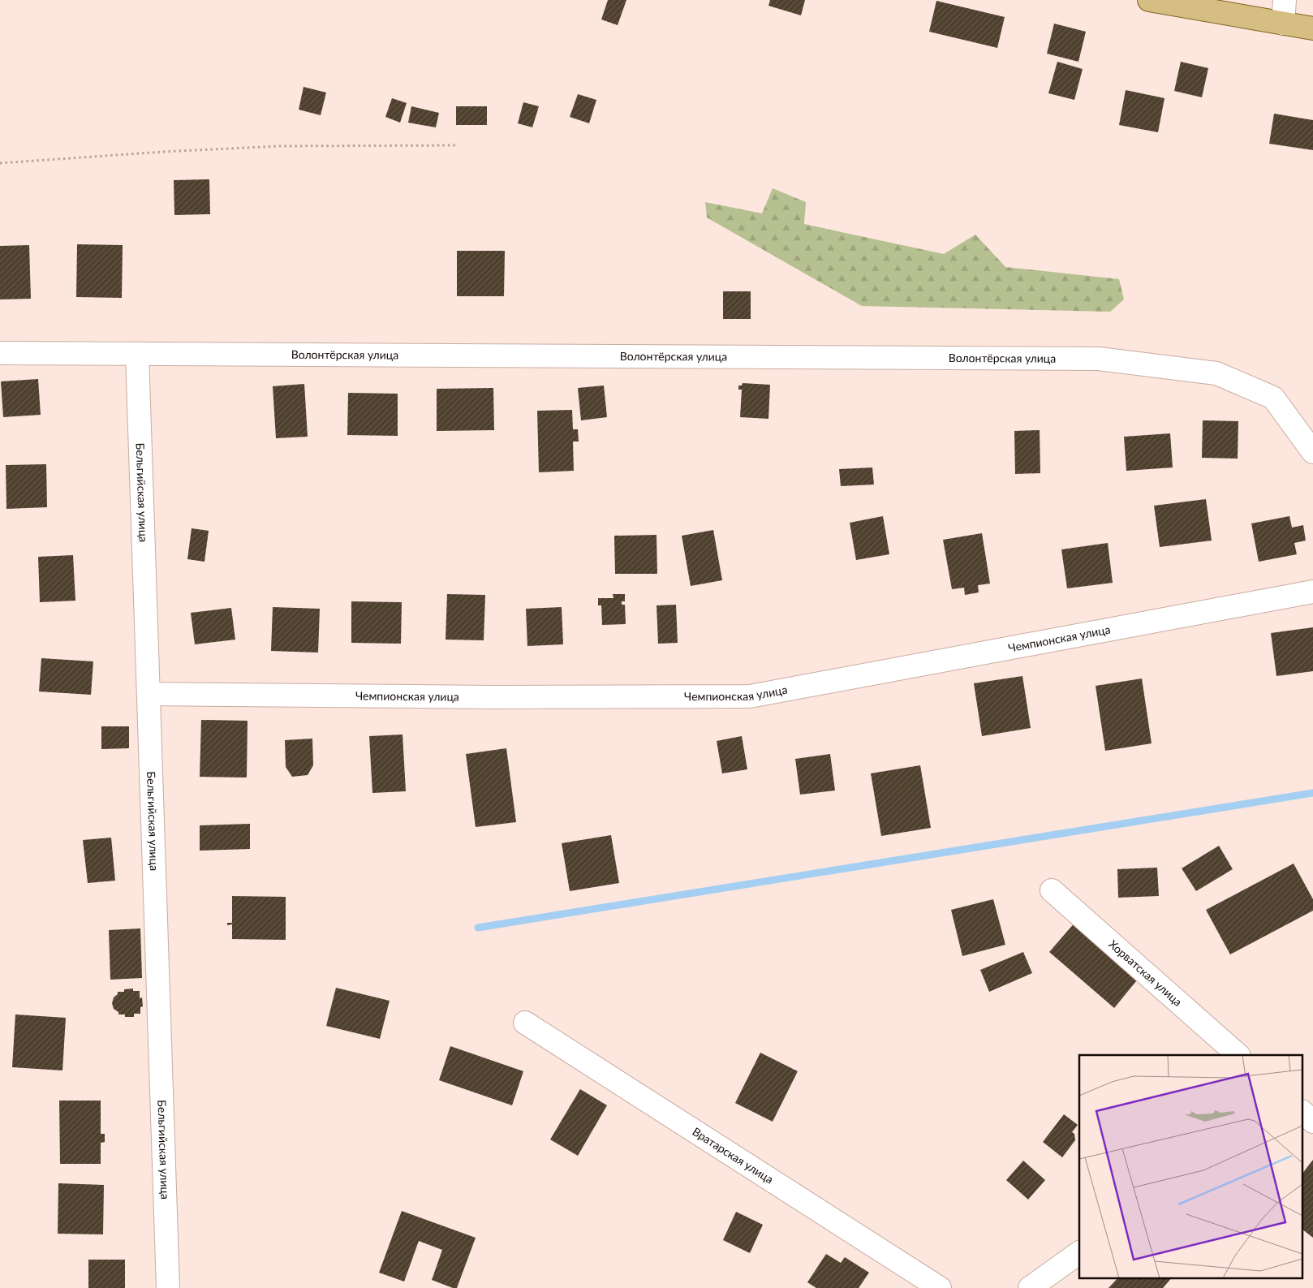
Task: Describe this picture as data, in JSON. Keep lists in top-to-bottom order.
{
  "streets": {
    "street": [
      "Волонтёрская улица",
      "Бельгийская улица",
      "Чемпионская улица",
      "Хорватская улица",
      "Вратарская улица"
    ]
  },
  "crossings": [
    ["Волонтёрская улица", "Бельгийская улица"],
    ["Бельгийская улица", "Чемпионская улица"]
  ]
}
